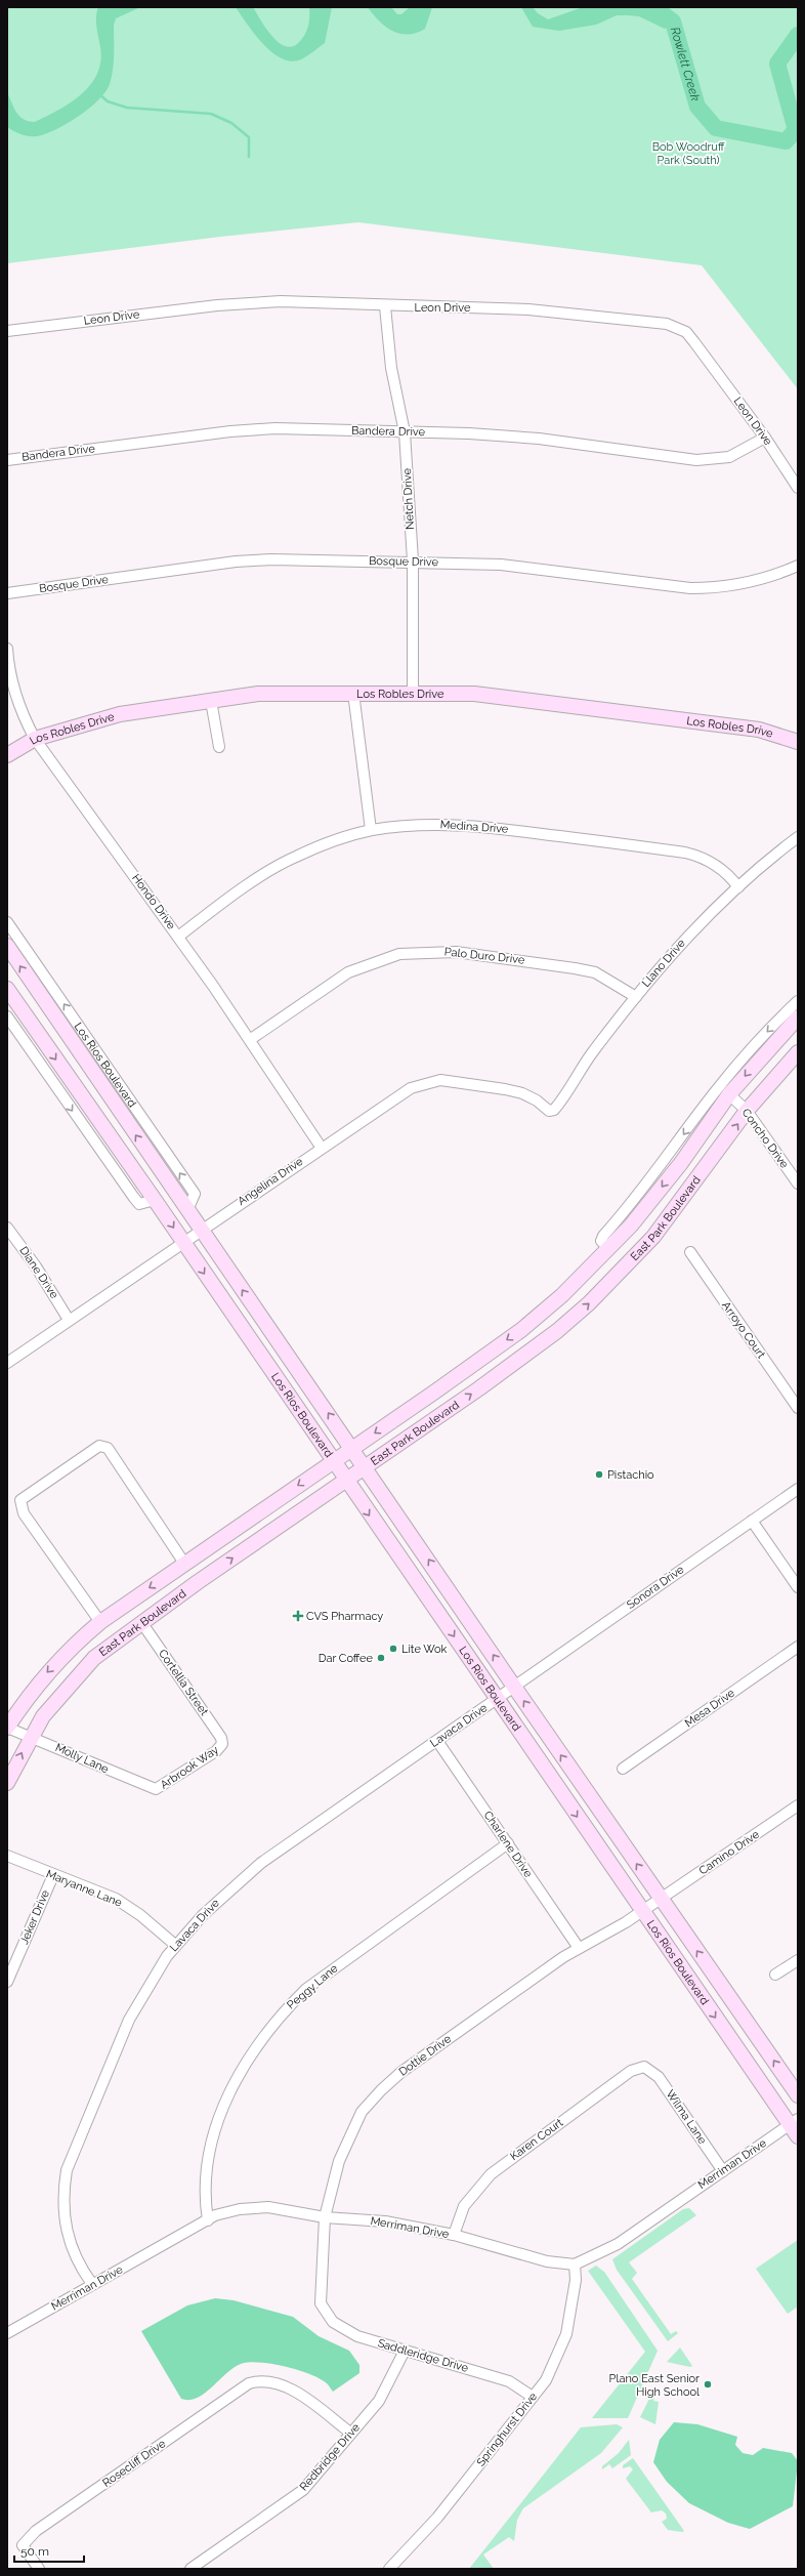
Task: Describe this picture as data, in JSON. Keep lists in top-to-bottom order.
{
  "streets": {
    "main road": ["Los Robles Drive", "Los Rios Boulevard", "East Park Boulevard"],
    "street": [
      "Leon Drive",
      "Bandera Drive",
      "Netch Drive",
      "Bosque Drive",
      "Medina Drive",
      "Hondo Drive",
      "Palo Duro Drive",
      "Llano Drive",
      "Concho Drive",
      "Angelina Drive",
      "Diane Drive",
      "Arroyo Court",
      "Sonora Drive",
      "Cortellia Street",
      "Mesa Drive",
      "Lavaca Drive",
      "Molly Lane",
      "Arbrook Way",
      "Charlene Drive",
      "Camino Drive",
      "Maryanne Lane",
      "Jeker Drive",
      "Peggy Lane",
      "Dottie Drive",
      "Wilma Lane",
      "Karen Court",
      "Merriman Drive",
      "Saddleridge Drive",
      "Springhurst Drive",
      "Redbridge Drive",
      "Rosecliff Drive"
    ]
  },
  "crossings": [
    ["Leon Drive", "Bandera Drive"],
    ["Leon Drive", "Netch Drive"],
    ["Bandera Drive", "Netch Drive"],
    ["Netch Drive", "Bosque Drive"],
    ["Netch Drive", "Los Robles Drive"],
    ["Los Robles Drive", "Hondo Drive"],
    ["Medina Drive", "Hondo Drive"],
    ["Medina Drive", "Llano Drive"],
    ["Hondo Drive", "Palo Duro Drive"],
    ["Hondo Drive", "Angelina Drive"],
    ["Palo Duro Drive", "Llano Drive"],
    ["Llano Drive", "Angelina Drive"],
    ["Los Rios Boulevard", "Angelina Drive"],
    ["Los Rios Boulevard", "East Park Boulevard"],
    ["Los Rios Boulevard", "Sonora Drive"],
    ["Los Rios Boulevard", "Lavaca Drive"],
    ["Los Rios Boulevard", "Camino Drive"],
    ["Los Rios Boulevard", "Dottie Drive"],
    ["Los Rios Boulevard", "Merriman Drive"],
    ["Concho Drive", "East Park Boulevard"],
    ["Angelina Drive", "Diane Drive"],
    ["East Park Boulevard", "Cortellia Street"],
    ["East Park Boulevard", "Molly Lane"],
    ["Sonora Drive", "Lavaca Drive"],
    ["Cortellia Street", "Arbrook Way"],
    ["Lavaca Drive", "Charlene Drive"],
    ["Lavaca Drive", "Maryanne Lane"],
    ["Lavaca Drive", "Merriman Drive"],
    ["Molly Lane", "Arbrook Way"],
    ["Charlene Drive", "Peggy Lane"],
    ["Charlene Drive", "Dottie Drive"],
    ["Camino Drive", "Dottie Drive"],
    ["Maryanne Lane", "Jeker Drive"],
    ["Peggy Lane", "Merriman Drive"],
    ["Dottie Drive", "Merriman Drive"],
    ["Dottie Drive", "Saddleridge Drive"],
    ["Wilma Lane", "Karen Court"],
    ["Wilma Lane", "Merriman Drive"],
    ["Karen Court", "Merriman Drive"],
    ["Merriman Drive", "Springhurst Drive"],
    ["Saddleridge Drive", "Springhurst Drive"],
    ["Saddleridge Drive", "Redbridge Drive"],
    ["Redbridge Drive", "Rosecliff Drive"]
  ],
  "water": ["Rowlett Creek"],
  "parks": ["Bob Woodruff Park (South)"],
  "places": {
    "other": [
      "Pistachio",
      "Lite Wok",
      "Dar Coffee",
      "Plano East Senior High School"
    ],
    "health": ["CVS Pharmacy"]
  },
  "scale_bar": "50 m"
}
